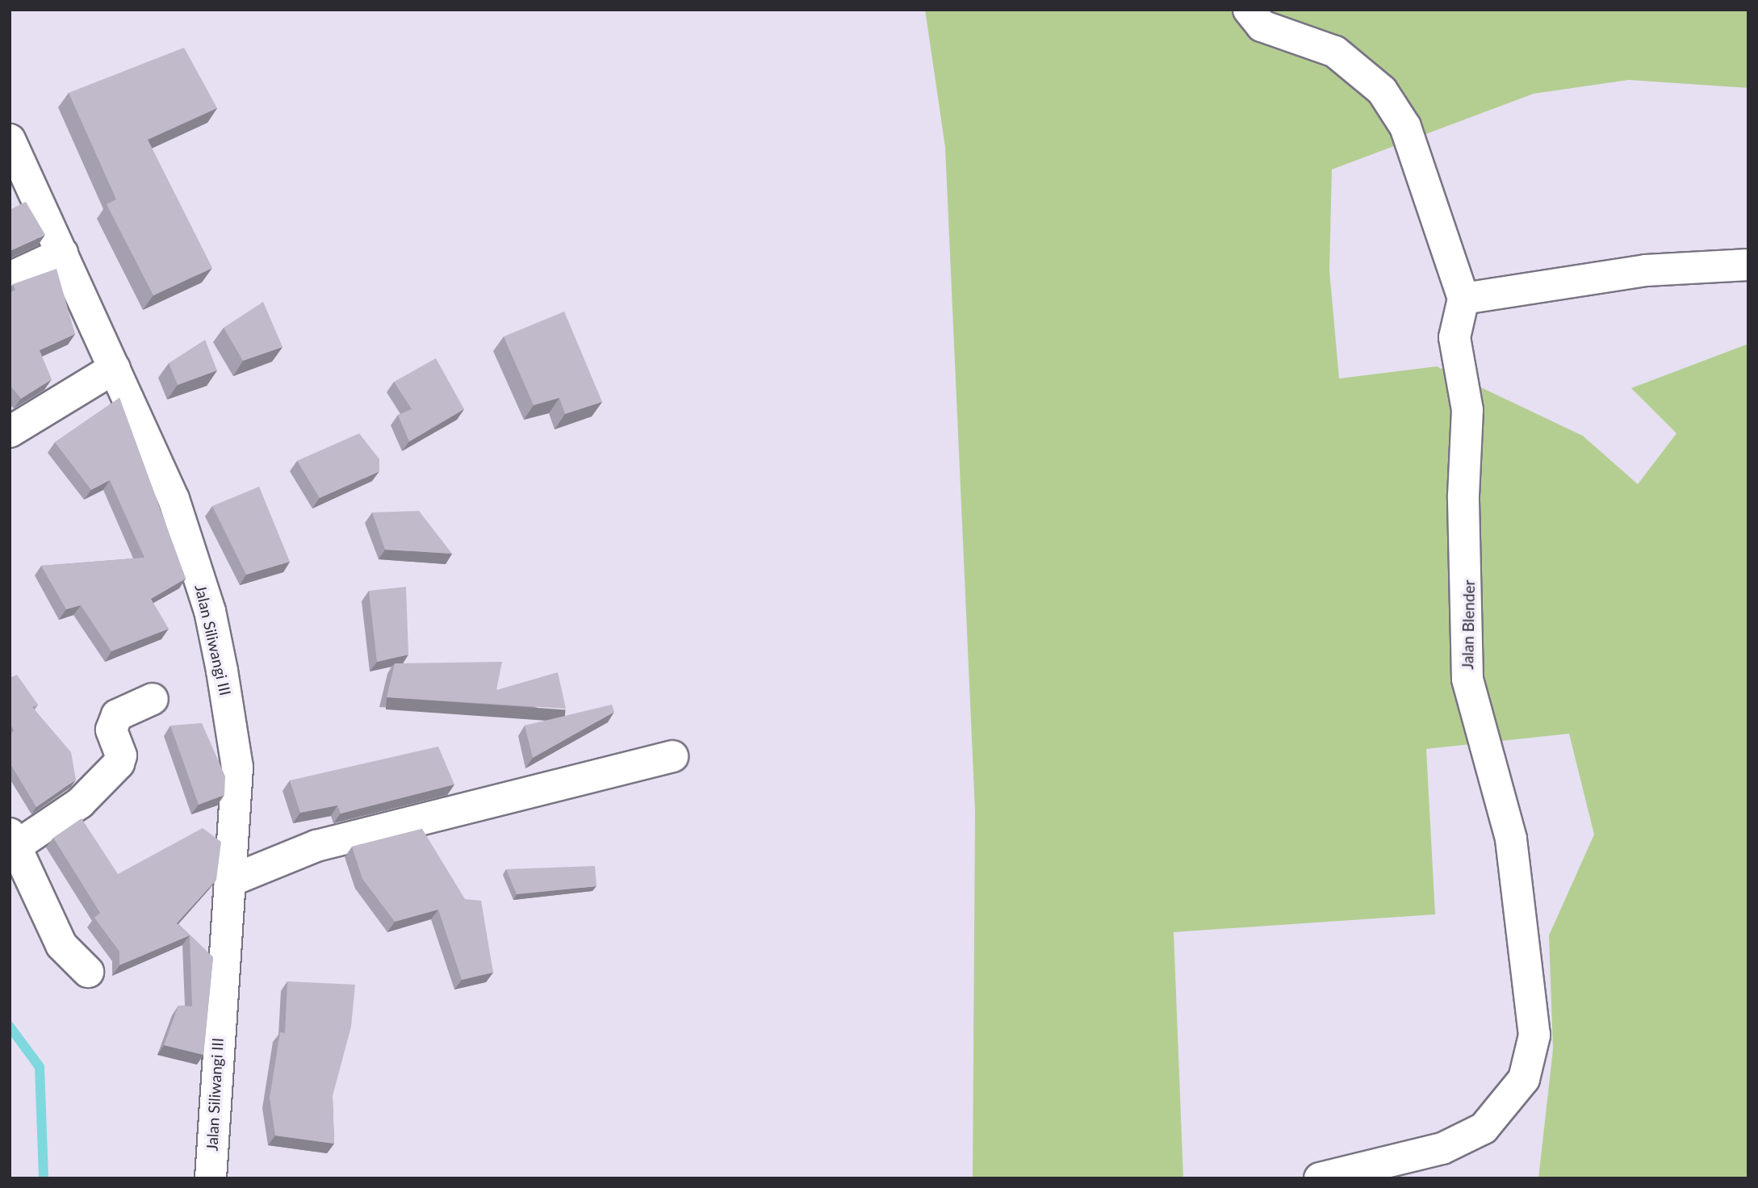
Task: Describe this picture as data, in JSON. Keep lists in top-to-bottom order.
{
  "streets": {
    "street": ["Jalan Blender", "Jalan Siliwangi III"]
  }
}
